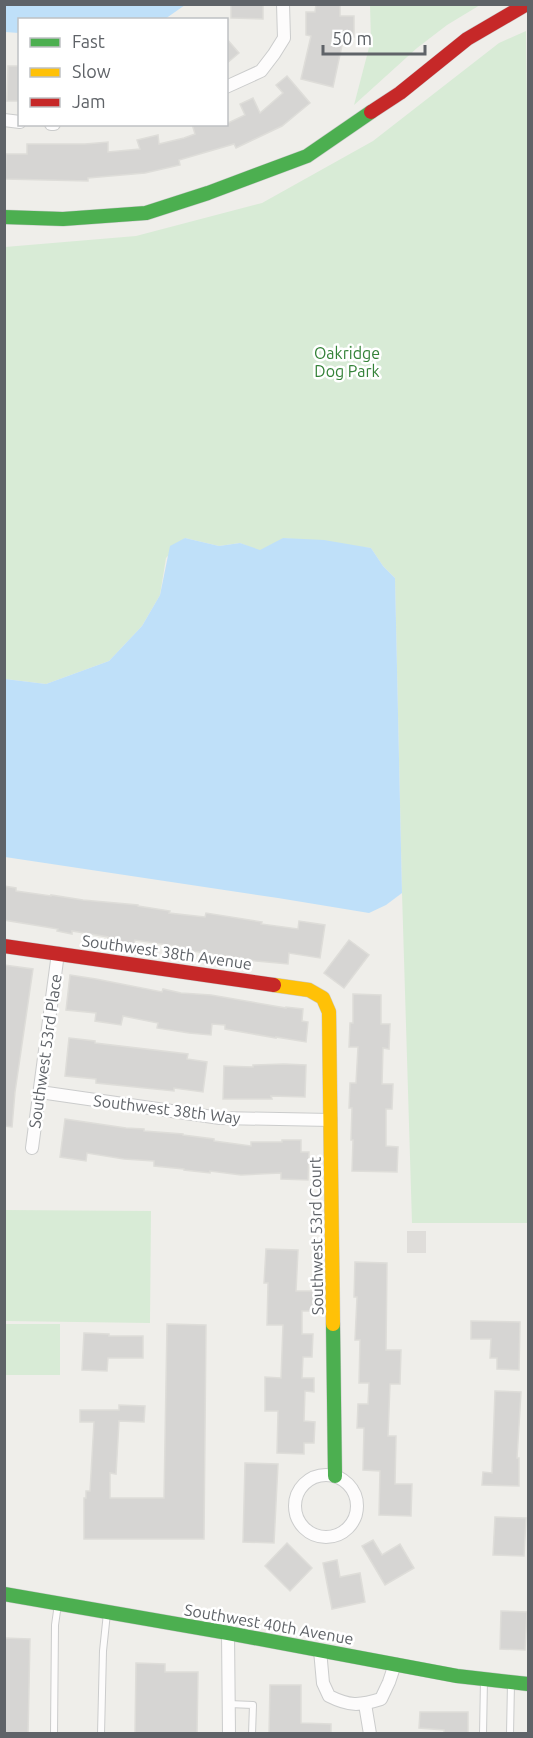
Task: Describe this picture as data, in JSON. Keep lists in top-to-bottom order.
{
  "streets": {
    "street": [
      "Southwest 38th Avenue",
      "Southwest 53rd Place",
      "Southwest 38th Way",
      "Southwest 53rd Court",
      "Southwest 40th Avenue"
    ]
  },
  "crossings": [
    ["Southwest 38th Avenue", "Southwest 53rd Place"],
    ["Southwest 38th Avenue", "Southwest 53rd Court"],
    ["Southwest 53rd Place", "Southwest 38th Way"],
    ["Southwest 38th Way", "Southwest 53rd Court"]
  ],
  "parks": ["Oakridge Dog Park"],
  "legend": ["Fast", "Slow", "Jam"],
  "scale_bar": "50 m"
}
